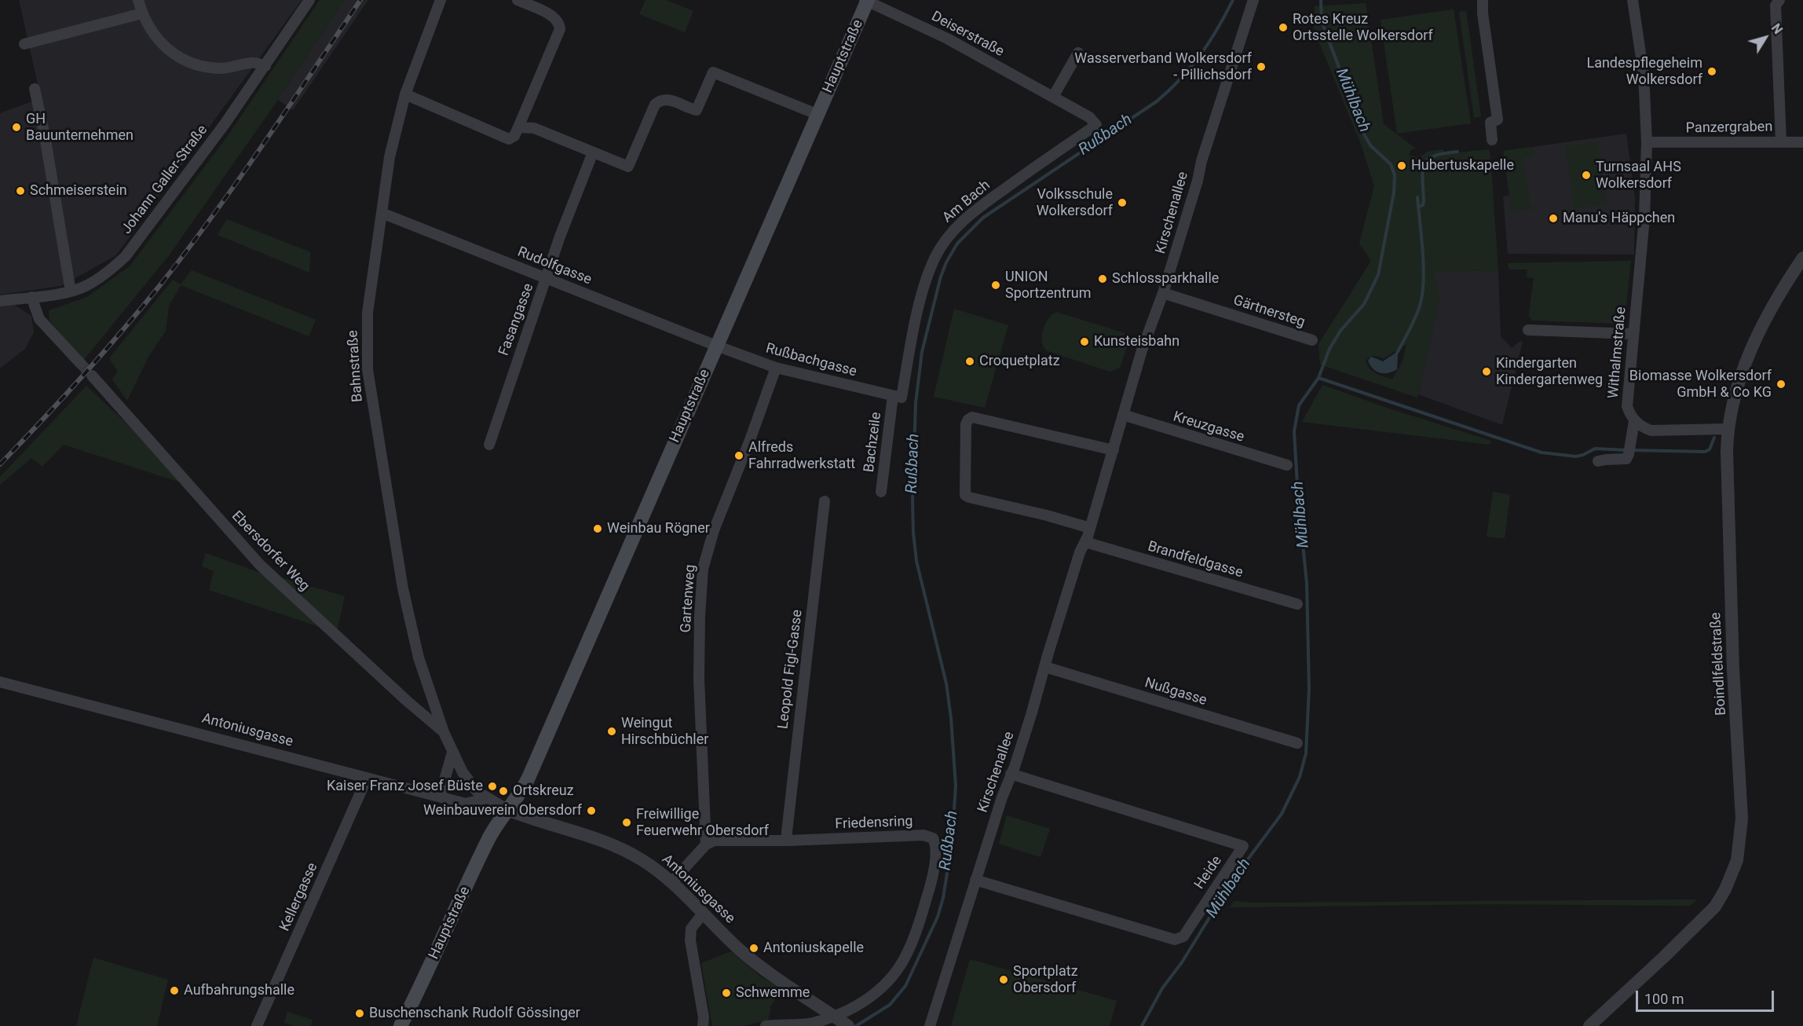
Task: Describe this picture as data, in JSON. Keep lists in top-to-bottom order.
{
  "streets": {
    "main road": ["Hauptstraße"],
    "street": [
      "Deiserstraße",
      "Panzergraben",
      "Johann Galler-Straße",
      "Am Bach",
      "Kirschenallee",
      "Rudolfgasse",
      "Gärtnersteg",
      "Fasangasse",
      "Withalmstraße",
      "Rußbachgasse",
      "Bahnstraße",
      "Kreuzgasse",
      "Bachzeile",
      "Ebersdorfer Weg",
      "Brandfeldgasse",
      "Gartenweg",
      "Boindlfeldstraße",
      "Leopold Figl-Gasse",
      "Nußgasse",
      "Antoniusgasse",
      "Friedensring",
      "Heide",
      "Kellergasse"
    ]
  },
  "crossings": [
    ["Deiserstraße", "Hauptstraße"],
    ["Deiserstraße", "Am Bach"],
    ["Hauptstraße", "Rudolfgasse"],
    ["Hauptstraße", "Rußbachgasse"],
    ["Hauptstraße", "Bahnstraße"],
    ["Hauptstraße", "Antoniusgasse"],
    ["Panzergraben", "Withalmstraße"],
    ["Am Bach", "Rußbachgasse"],
    ["Am Bach", "Bachzeile"],
    ["Kirschenallee", "Gärtnersteg"],
    ["Kirschenallee", "Kreuzgasse"],
    ["Kirschenallee", "Brandfeldgasse"],
    ["Kirschenallee", "Nußgasse"],
    ["Kirschenallee", "Heide"],
    ["Rudolfgasse", "Fasangasse"],
    ["Rudolfgasse", "Rußbachgasse"],
    ["Rudolfgasse", "Bahnstraße"],
    ["Rußbachgasse", "Bachzeile"],
    ["Rußbachgasse", "Gartenweg"],
    ["Bahnstraße", "Ebersdorfer Weg"],
    ["Bahnstraße", "Antoniusgasse"],
    ["Gartenweg", "Friedensring"],
    ["Leopold Figl-Gasse", "Friedensring"],
    ["Antoniusgasse", "Friedensring"],
    ["Antoniusgasse", "Kellergasse"]
  ],
  "water": ["Mühlbach", "Rußbach"],
  "places": [
    "Rotes Kreuz Ortsstelle Wolkersdorf",
    "Wasserverband Wolkersdorf - Pillichsdorf",
    "Landespflegeheim Wolkersdorf",
    "GH Bauunternehmen",
    "Hubertuskapelle",
    "Turnsaal AHS Wolkersdorf",
    "Schmeiserstein",
    "Volksschule Wolkersdorf",
    "Manu's Häppchen",
    "Schlossparkhalle",
    "UNION Sportzentrum",
    "Kunsteisbahn",
    "Croquetplatz",
    "Kindergarten Kindergartenweg",
    "Biomasse Wolkersdorf GmbH & Co KG",
    "Alfreds Fahrradwerkstatt",
    "Weinbau Rögner",
    "Weingut Hirschbüchler",
    "Kaiser Franz Josef Büste",
    "Ortskreuz",
    "Weinbauverein Obersdorf",
    "Freiwillige Feuerwehr Obersdorf",
    "Antoniuskapelle",
    "Sportplatz Obersdorf",
    "Aufbahrungshalle",
    "Schwemme",
    "Buschenschank Rudolf Gössinger"
  ],
  "scale_bar": "100 m",
  "north": "top right"
}
